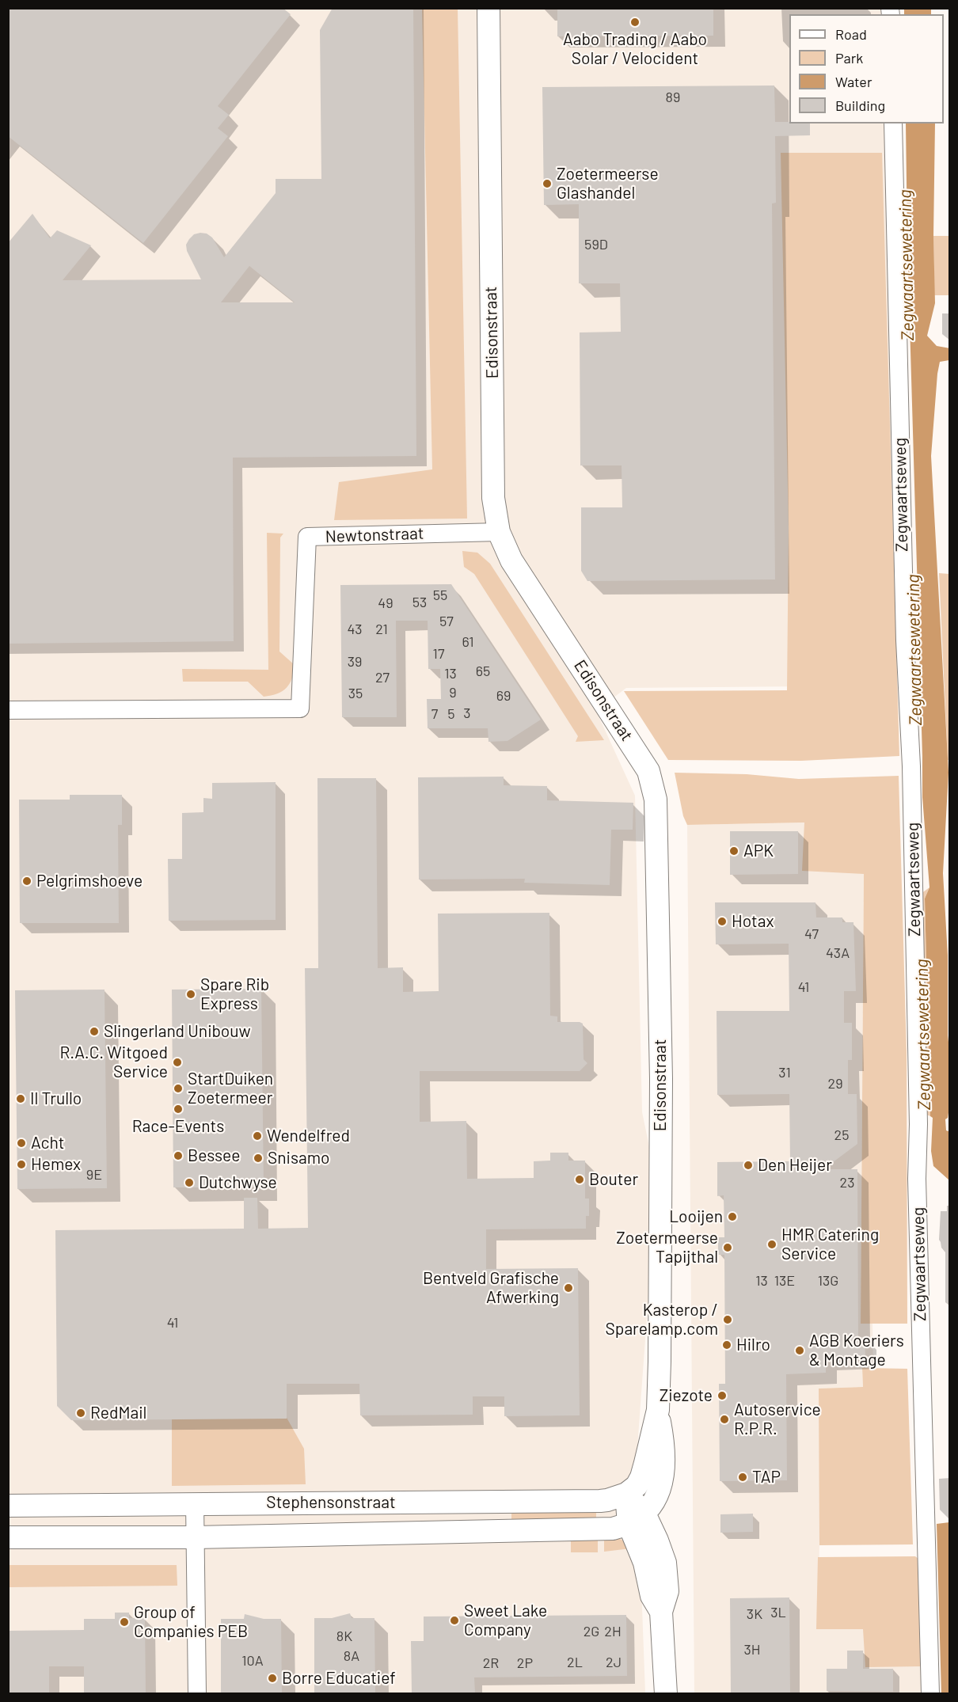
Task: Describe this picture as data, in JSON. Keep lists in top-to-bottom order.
{
  "streets": {
    "street": [
      "Edisonstraat",
      "Zegwaartseweg",
      "Newtonstraat",
      "Stephensonstraat"
    ]
  },
  "crossings": [
    ["Edisonstraat", "Newtonstraat"],
    ["Edisonstraat", "Stephensonstraat"]
  ],
  "water": ["Zegwaartsewetering"],
  "places": [
    "Aabo Trading / Aabo Solar / Velocident",
    "Zoetermeerse Glashandel",
    "APK",
    "Pelgrimshoeve",
    "Hotax",
    "Spare Rib Express",
    "Slingerland Unibouw",
    "R.A.C. Witgoed Service",
    "StartDuiken Zoetermeer",
    "Il Trullo",
    "Race-Events",
    "Wendelfred",
    "Acht",
    "Bessee",
    "Snisamo",
    "Hemex",
    "Den Heijer",
    "Bouter",
    "Dutchwyse",
    "Looijen",
    "HMR Catering Service",
    "Zoetermeerse Tapijthal",
    "Bentveld Grafische Afwerking",
    "Kasterop / Sparelamp.com",
    "Hilro",
    "AGB Koeriers & Montage",
    "Ziezote",
    "RedMail",
    "Autoservice R.P.R.",
    "TAP",
    "Sweet Lake Company",
    "Group of Companies PEB",
    "Borre Educatief"
  ],
  "house_numbers": [
    "89",
    "59D",
    "55",
    "53",
    "49",
    "57",
    "43",
    "21",
    "61",
    "17",
    "39",
    "65",
    "13",
    "27",
    "9",
    "35",
    "69",
    "3",
    "7",
    "5",
    "47",
    "43A",
    "41",
    "31",
    "29",
    "25",
    "9E",
    "23",
    "13",
    "13E",
    "13G",
    "41",
    "3L",
    "3K",
    "2G",
    "2H",
    "8K",
    "3H",
    "8A",
    "10A",
    "2L",
    "2J",
    "2R",
    "2P"
  ],
  "legend": [
    "Road",
    "Park",
    "Water",
    "Building"
  ]
}
